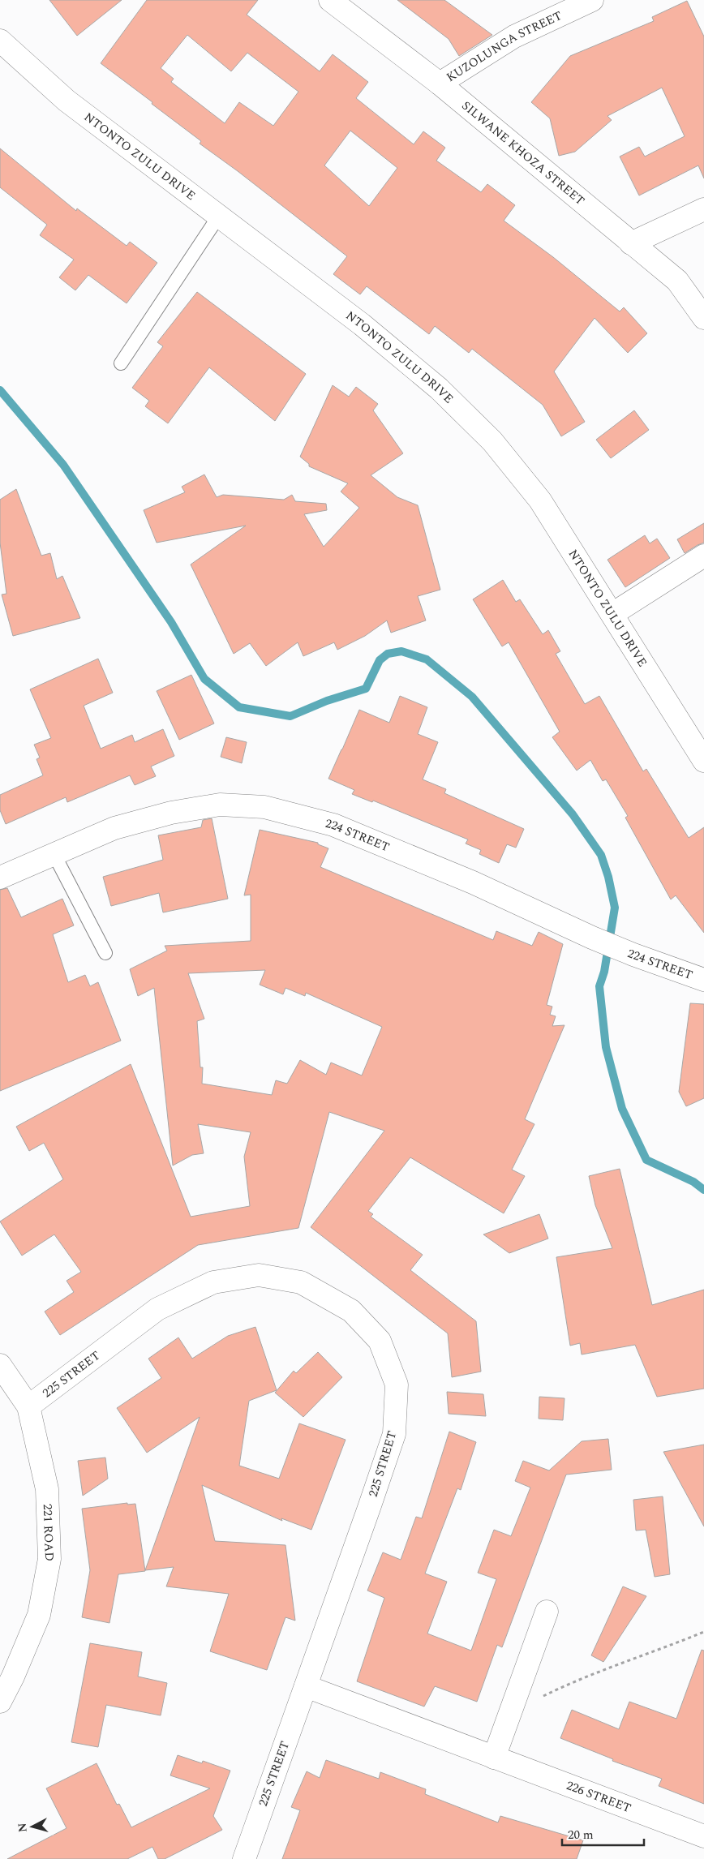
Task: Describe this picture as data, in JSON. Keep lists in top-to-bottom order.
{
  "streets": {
    "street": [
      "KUZOLUNGA STREET",
      "SILWANE KHOZA STREET",
      "NTONTO ZULU DRIVE",
      "224 STREET",
      "225 STREET",
      "221 ROAD",
      "226 STREET"
    ]
  },
  "crossings": [
    ["KUZOLUNGA STREET", "SILWANE KHOZA STREET"],
    ["225 STREET", "221 ROAD"],
    ["225 STREET", "226 STREET"]
  ],
  "scale_bar": "20 m",
  "north": "left"
}
